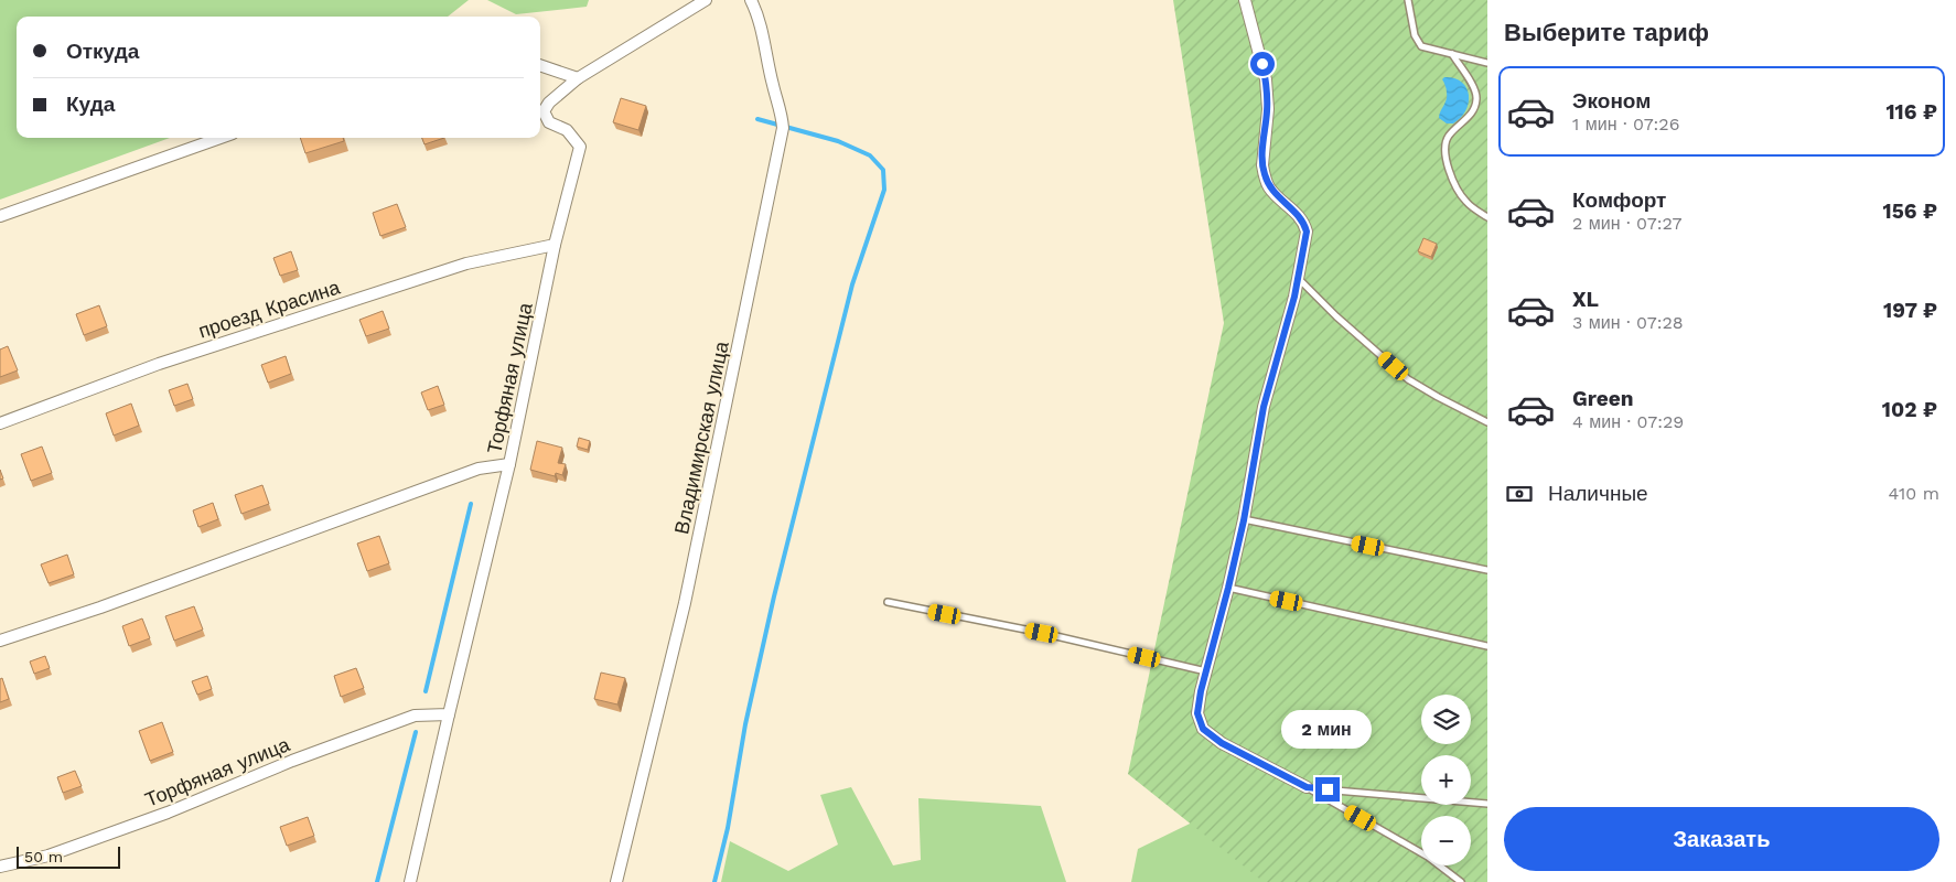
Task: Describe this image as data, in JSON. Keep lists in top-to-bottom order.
{
  "streets": {
    "street": ["проезд Красина", "Торфяная улица", "Владимирская улица"]
  },
  "crossings": [
    ["проезд Красина", "Торфяная улица"]
  ],
  "scale_bar": "50 m",
  "page": {
    "heading": "Выберите тариф",
    "banner": ["Откуда", "Куда"],
    "list": [
      {
        "name": "Эконом",
        "note": "1 мин · 07:26",
        "value": "116 ₽"
      },
      {
        "name": "Комфорт",
        "note": "2 мин · 07:27",
        "value": "156 ₽"
      },
      {
        "name": "XL",
        "note": "3 мин · 07:28",
        "value": "197 ₽"
      },
      {
        "name": "Green",
        "note": "4 мин · 07:29",
        "value": "102 ₽"
      }
    ],
    "pay": ["Наличные", "410 m"],
    "map_buttons": ["+", "−"],
    "bubble": "2 мин",
    "buttons": "Заказать",
    "scale": "50 m"
  }
}
